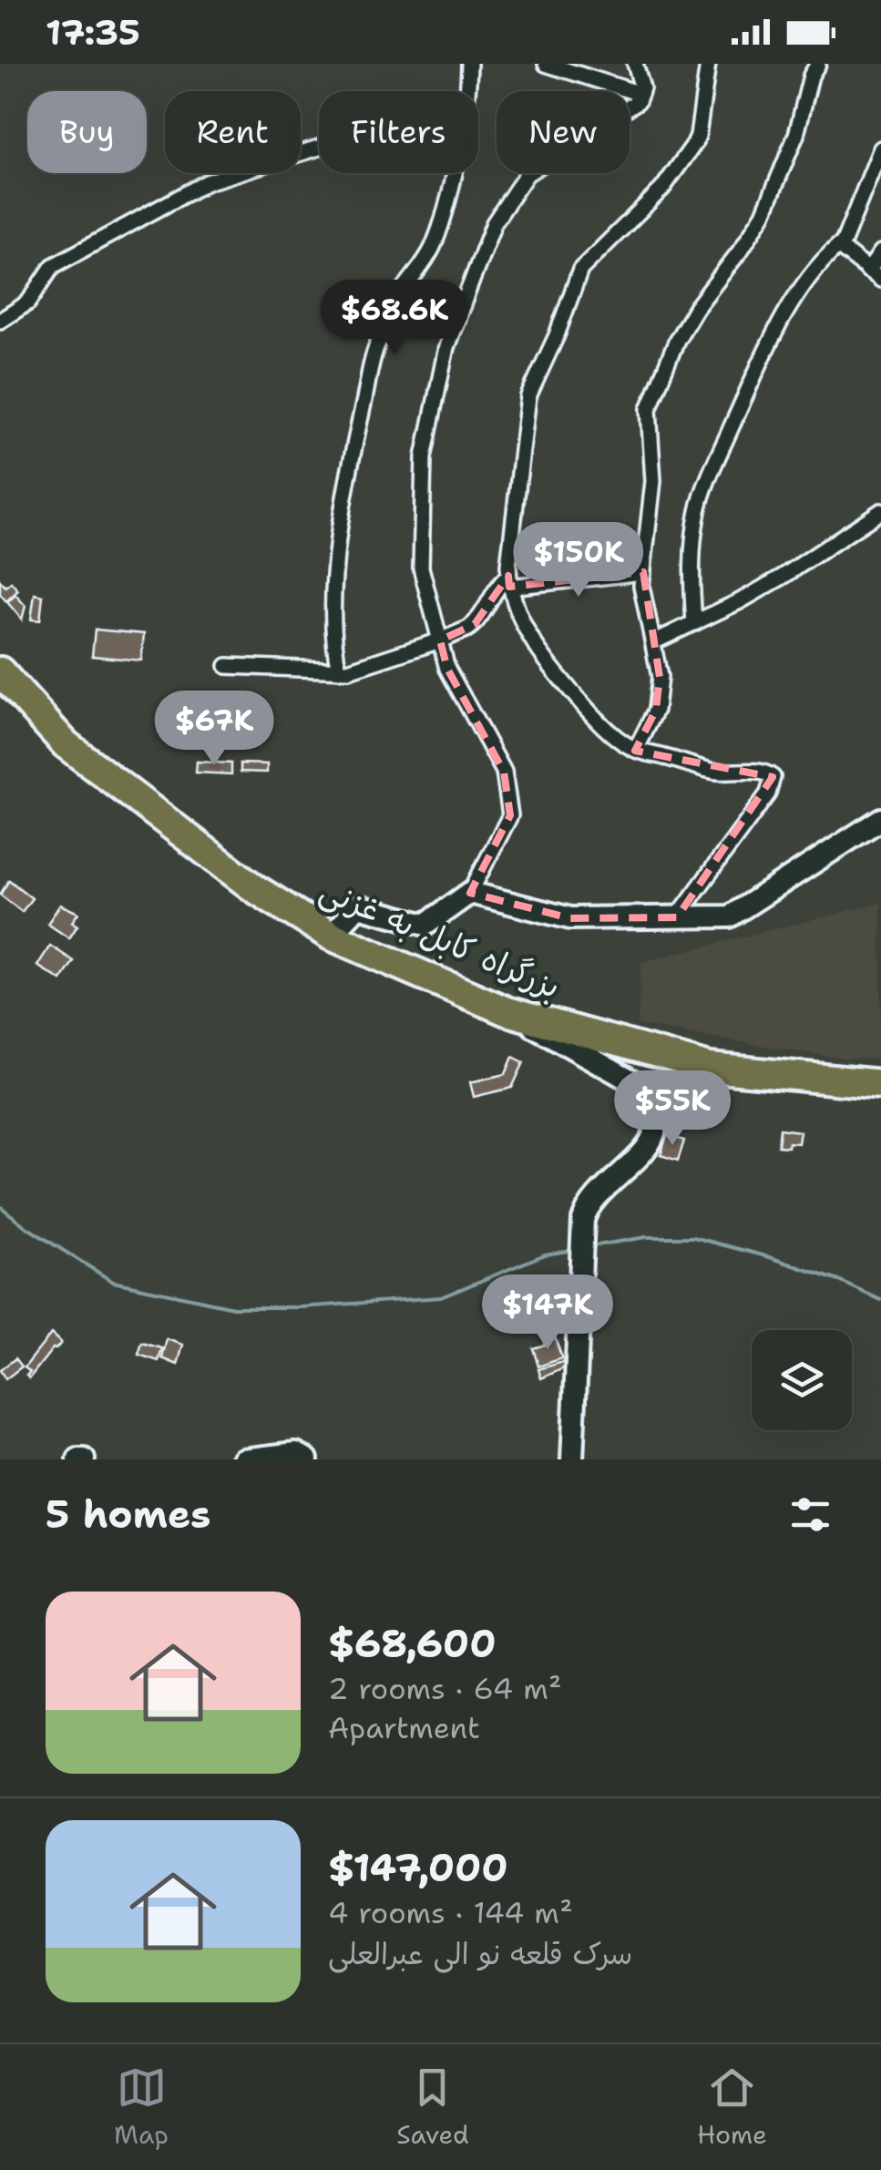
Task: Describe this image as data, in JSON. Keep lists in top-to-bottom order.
{
  "streets": {
    "highway": ["بزرگراه کابل به غزنی"]
  },
  "page": {
    "status": "17:35",
    "chip": [
      "Buy",
      "Rent",
      "Filters",
      "New"
    ],
    "price": [
      "$68.6K",
      "$150K",
      "$67K",
      "$55K",
      "$147K"
    ],
    "heading": "5 homes",
    "list": [
      {
        "name": "$68,600",
        "note": "2 rooms · 64 m² · Apartment"
      },
      {
        "name": "$147,000",
        "note": "4 rooms · 144 m² · سرک قلعه نو الی عبرالعلی"
      }
    ],
    "tabs": ["Map", "Saved", "Home"]
  }
}
